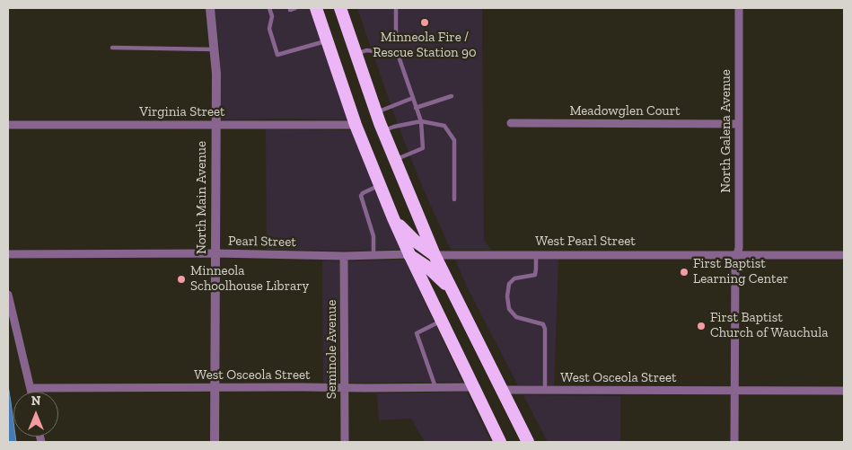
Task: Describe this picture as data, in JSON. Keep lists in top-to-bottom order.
{
  "streets": {
    "street": [
      "Meadowglen Court",
      "Virginia Street",
      "North Galena Avenue",
      "North Main Avenue",
      "Pearl Street",
      "West Pearl Street",
      "Seminole Avenue",
      "West Osceola Street"
    ]
  },
  "crossings": [
    ["Meadowglen Court", "North Galena Avenue"],
    ["Virginia Street", "North Main Avenue"],
    ["North Galena Avenue", "West Pearl Street"],
    ["North Galena Avenue", "West Osceola Street"],
    ["North Main Avenue", "Pearl Street"],
    ["North Main Avenue", "West Osceola Street"],
    ["Pearl Street", "Seminole Avenue"],
    ["Seminole Avenue", "West Osceola Street"]
  ],
  "places": [
    "Minneola Fire / Rescue Station 90",
    "First Baptist Learning Center",
    "Minneola Schoolhouse Library",
    "First Baptist Church of Wauchula"
  ],
  "north": "top"
}
